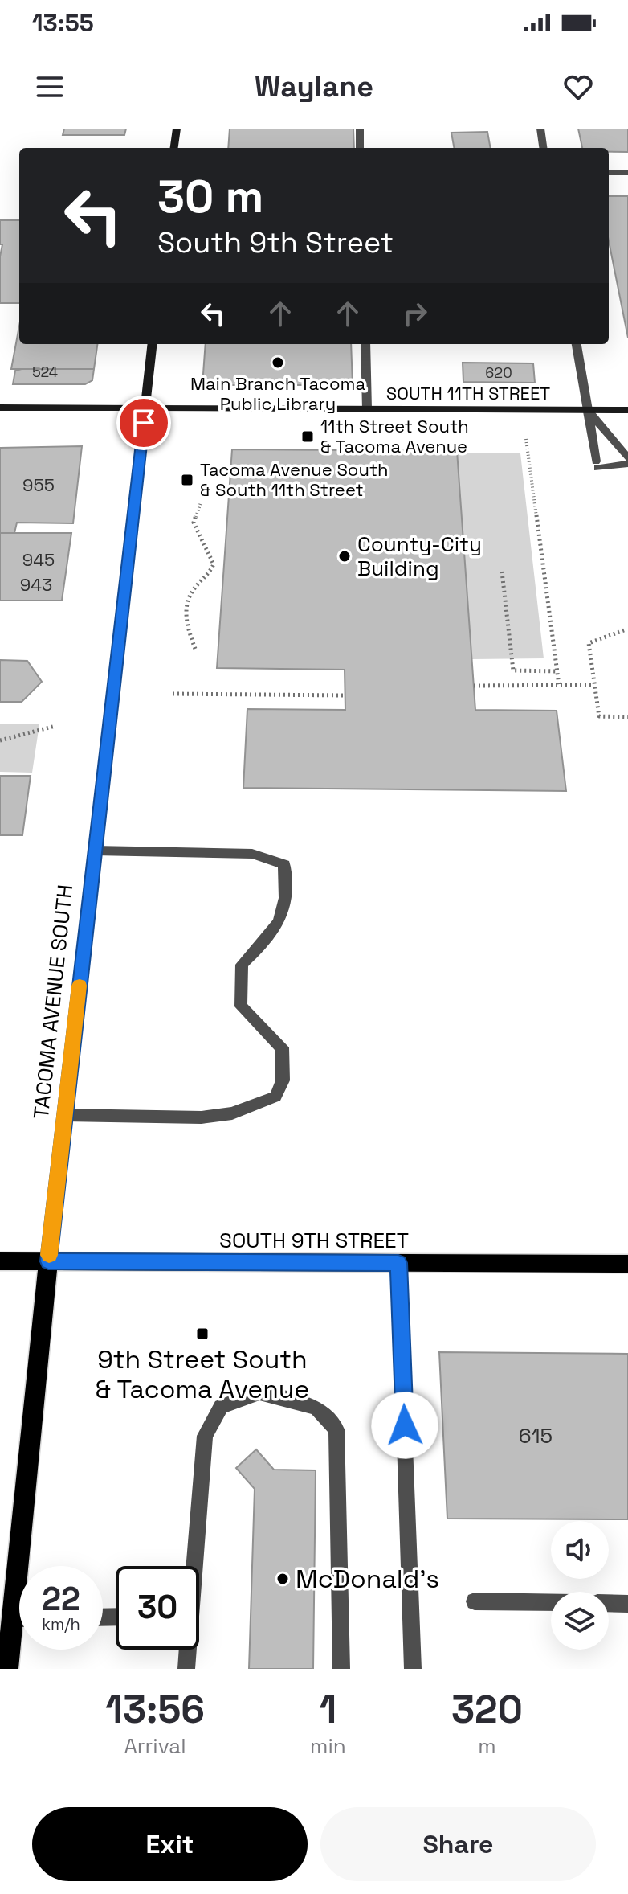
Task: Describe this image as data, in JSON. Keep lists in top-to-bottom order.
{
  "streets": {
    "main road": ["SOUTH 11TH STREET", "TACOMA AVENUE SOUTH", "SOUTH 9TH STREET"]
  },
  "crossings": [
    ["SOUTH 11TH STREET", "TACOMA AVENUE SOUTH"],
    ["TACOMA AVENUE SOUTH", "SOUTH 9TH STREET"]
  ],
  "places": {
    "other": ["Main Branch Tacoma Public Library", "County-City Building", "McDonald's"],
    "transit": ["11th Street South & Tacoma Avenue", "Tacoma Avenue South & South 11th Street", "9th Street South & Tacoma Avenue"]
  },
  "house_numbers": [
    "524",
    "620",
    "955",
    "945",
    "943",
    "615"
  ],
  "page": {
    "status": "13:55",
    "header": "Waylane",
    "turn": ["30 m", "South 9th Street"],
    "speed": "22 km/h",
    "limit": "30",
    "eta": [
      "13:56",
      "Arrival",
      "1",
      "min",
      "320",
      "m"
    ],
    "buttons": ["Exit", "Share"]
  }
}
